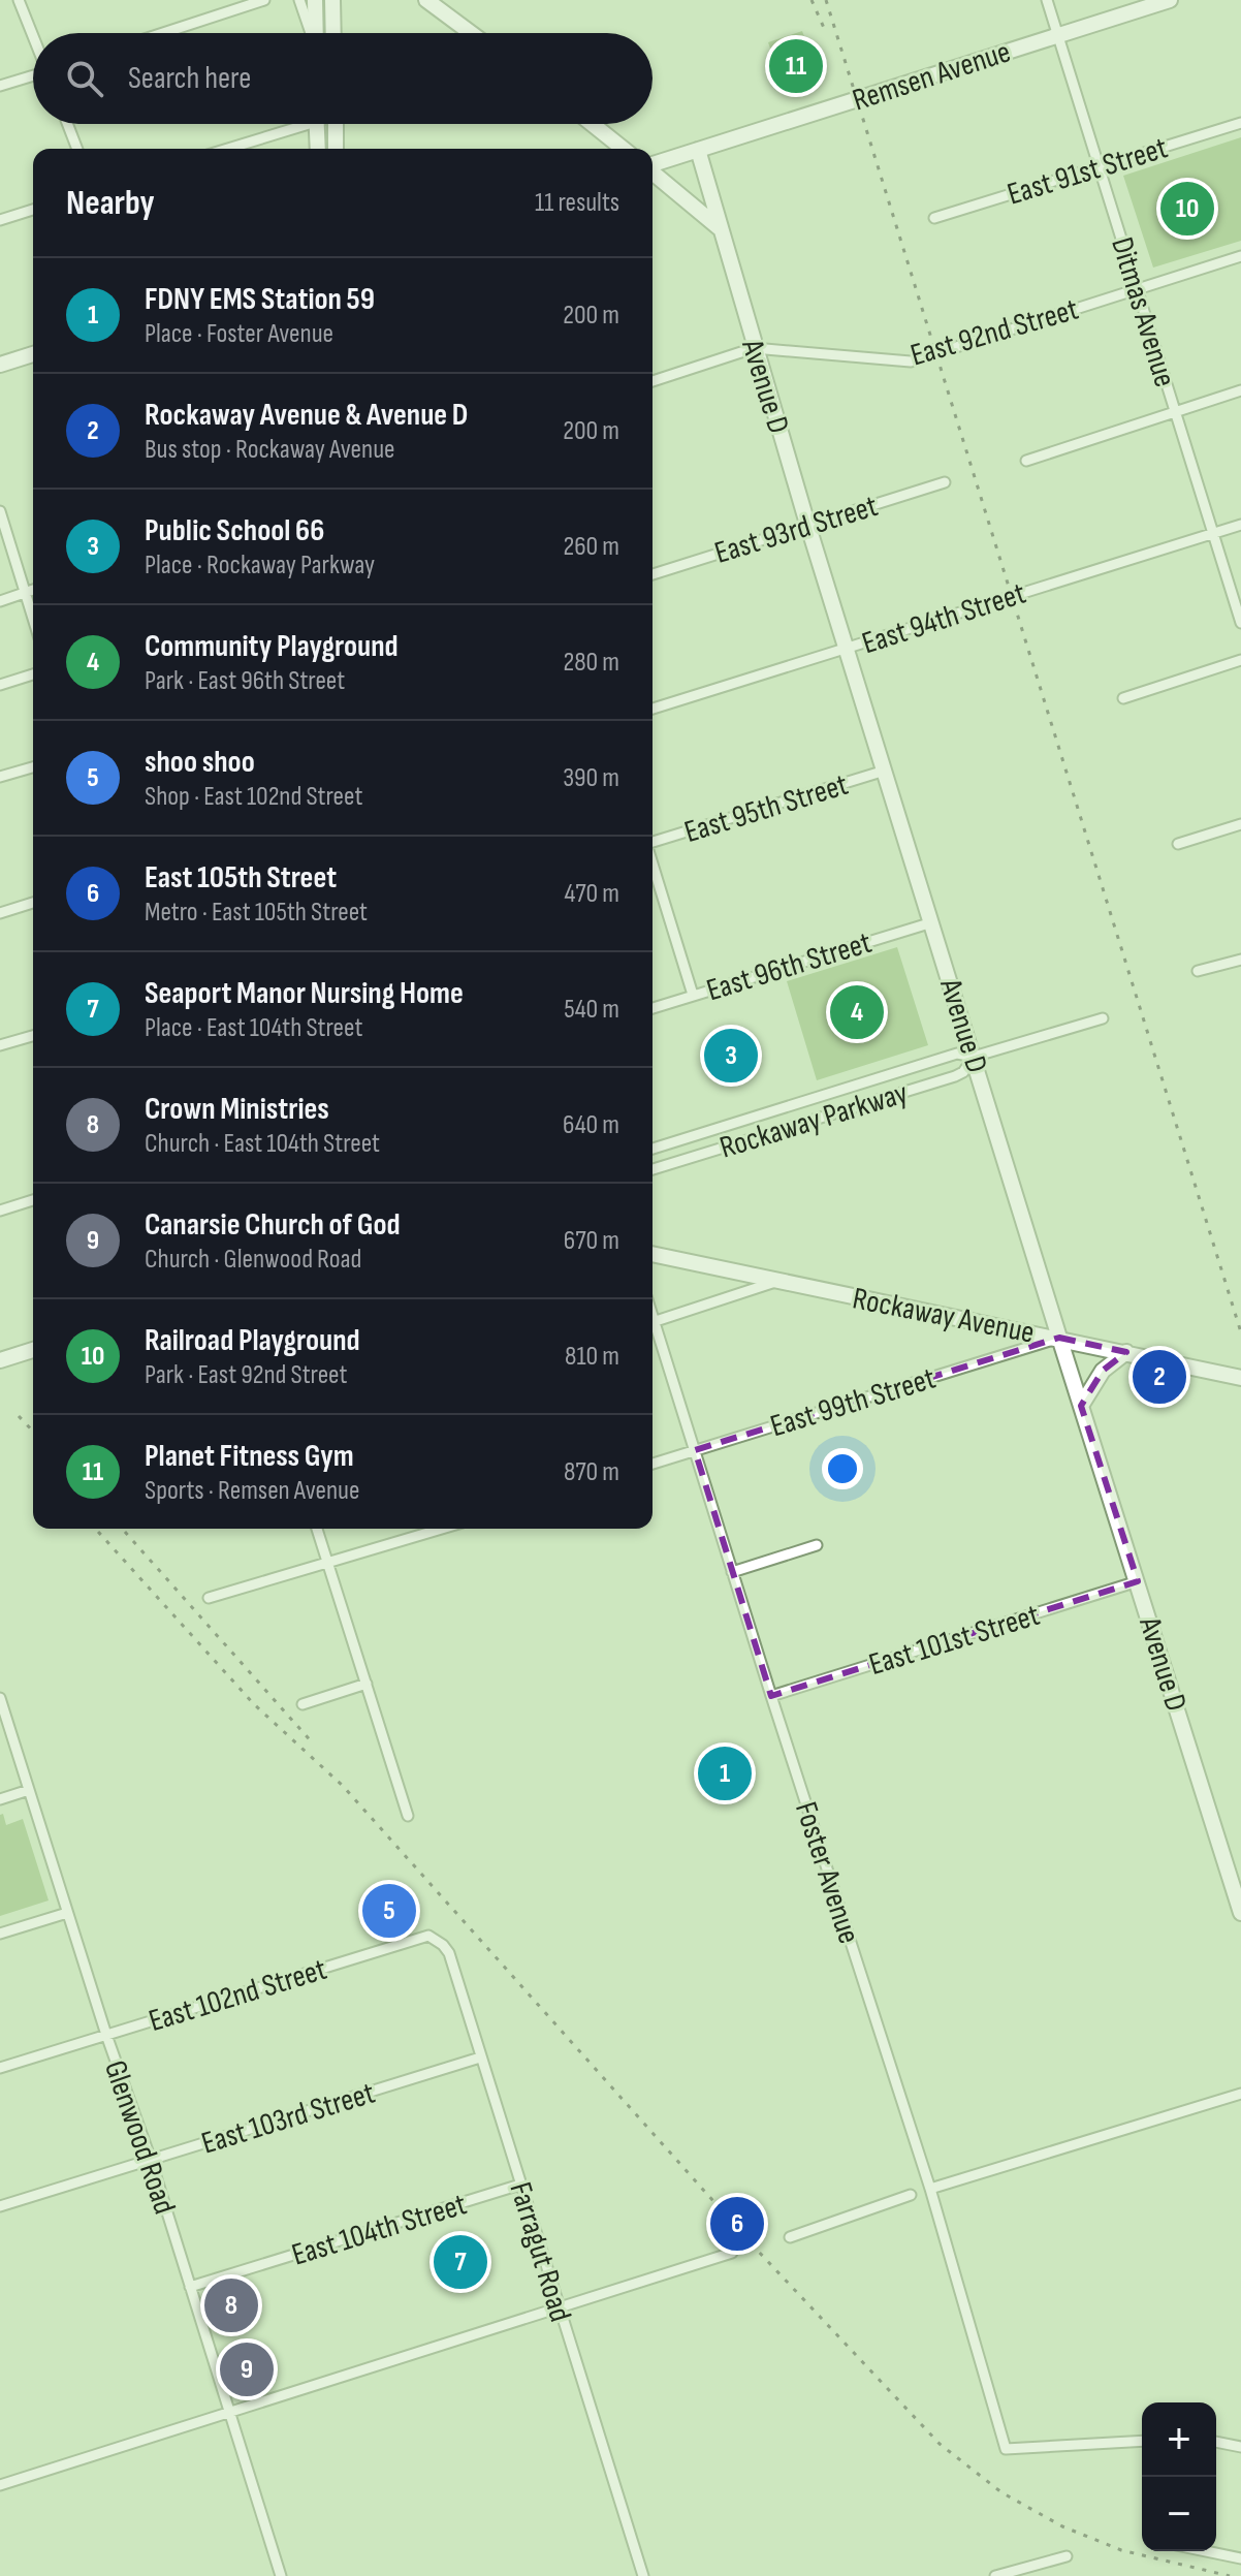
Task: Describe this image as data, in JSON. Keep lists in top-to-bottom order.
{
  "streets": {
    "main road": ["Remsen Avenue", "Avenue D", "Rockaway Avenue"],
    "street": [
      "East 91st Street",
      "Ditmas Avenue",
      "East 92nd Street",
      "East 93rd Street",
      "East 94th Street",
      "East 95th Street",
      "East 96th Street",
      "Rockaway Parkway",
      "East 99th Street",
      "East 101st Street",
      "Foster Avenue",
      "East 102nd Street",
      "East 103rd Street",
      "Glenwood Road",
      "East 104th Street",
      "Farragut Road"
    ]
  },
  "crossings": [
    ["Remsen Avenue", "Ditmas Avenue"],
    ["Remsen Avenue", "Avenue D"],
    ["East 91st Street", "Ditmas Avenue"],
    ["Ditmas Avenue", "East 92nd Street"],
    ["Ditmas Avenue", "East 94th Street"],
    ["East 92nd Street", "Avenue D"],
    ["Avenue D", "East 93rd Street"],
    ["Avenue D", "East 94th Street"],
    ["Avenue D", "East 95th Street"],
    ["Avenue D", "East 96th Street"],
    ["Avenue D", "Rockaway Parkway"],
    ["Avenue D", "Rockaway Avenue"],
    ["Avenue D", "East 99th Street"],
    ["Avenue D", "East 101st Street"],
    ["Rockaway Avenue", "East 99th Street"],
    ["East 99th Street", "Foster Avenue"],
    ["East 101st Street", "Foster Avenue"],
    ["East 102nd Street", "Glenwood Road"],
    ["East 102nd Street", "Farragut Road"],
    ["East 103rd Street", "Glenwood Road"],
    ["East 103rd Street", "Farragut Road"],
    ["Glenwood Road", "East 104th Street"],
    ["East 104th Street", "Farragut Road"]
  ],
  "page": {
    "search": "Search here",
    "pins": [
      "11",
      "10",
      "4",
      "3",
      "2",
      "1",
      "5",
      "6",
      "7",
      "8",
      "9"
    ],
    "heading": ["Nearby", "11 results"],
    "list": [
      {
        "mark": "1",
        "name": "FDNY EMS Station 59",
        "note": "Place · Foster Avenue",
        "value": "200 m"
      },
      {
        "mark": "2",
        "name": "Rockaway Avenue & Avenue D",
        "note": "Bus stop · Rockaway Avenue",
        "value": "200 m"
      },
      {
        "mark": "3",
        "name": "Public School 66",
        "note": "Place · Rockaway Parkway",
        "value": "260 m"
      },
      {
        "mark": "4",
        "name": "Community Playground",
        "note": "Park · East 96th Street",
        "value": "280 m"
      },
      {
        "mark": "5",
        "name": "shoo shoo",
        "note": "Shop · East 102nd Street",
        "value": "390 m"
      },
      {
        "mark": "6",
        "name": "East 105th Street",
        "note": "Metro · East 105th Street",
        "value": "470 m"
      },
      {
        "mark": "7",
        "name": "Seaport Manor Nursing Home",
        "note": "Place · East 104th Street",
        "value": "540 m"
      },
      {
        "mark": "8",
        "name": "Crown Ministries",
        "note": "Church · East 104th Street",
        "value": "640 m"
      },
      {
        "mark": "9",
        "name": "Canarsie Church of God",
        "note": "Church · Glenwood Road",
        "value": "670 m"
      },
      {
        "mark": "10",
        "name": "Railroad Playground",
        "note": "Park · East 92nd Street",
        "value": "810 m"
      },
      {
        "mark": "11",
        "name": "Planet Fitness Gym",
        "note": "Sports · Remsen Avenue",
        "value": "870 m"
      }
    ],
    "map_buttons": ["+", "−"]
  }
}
